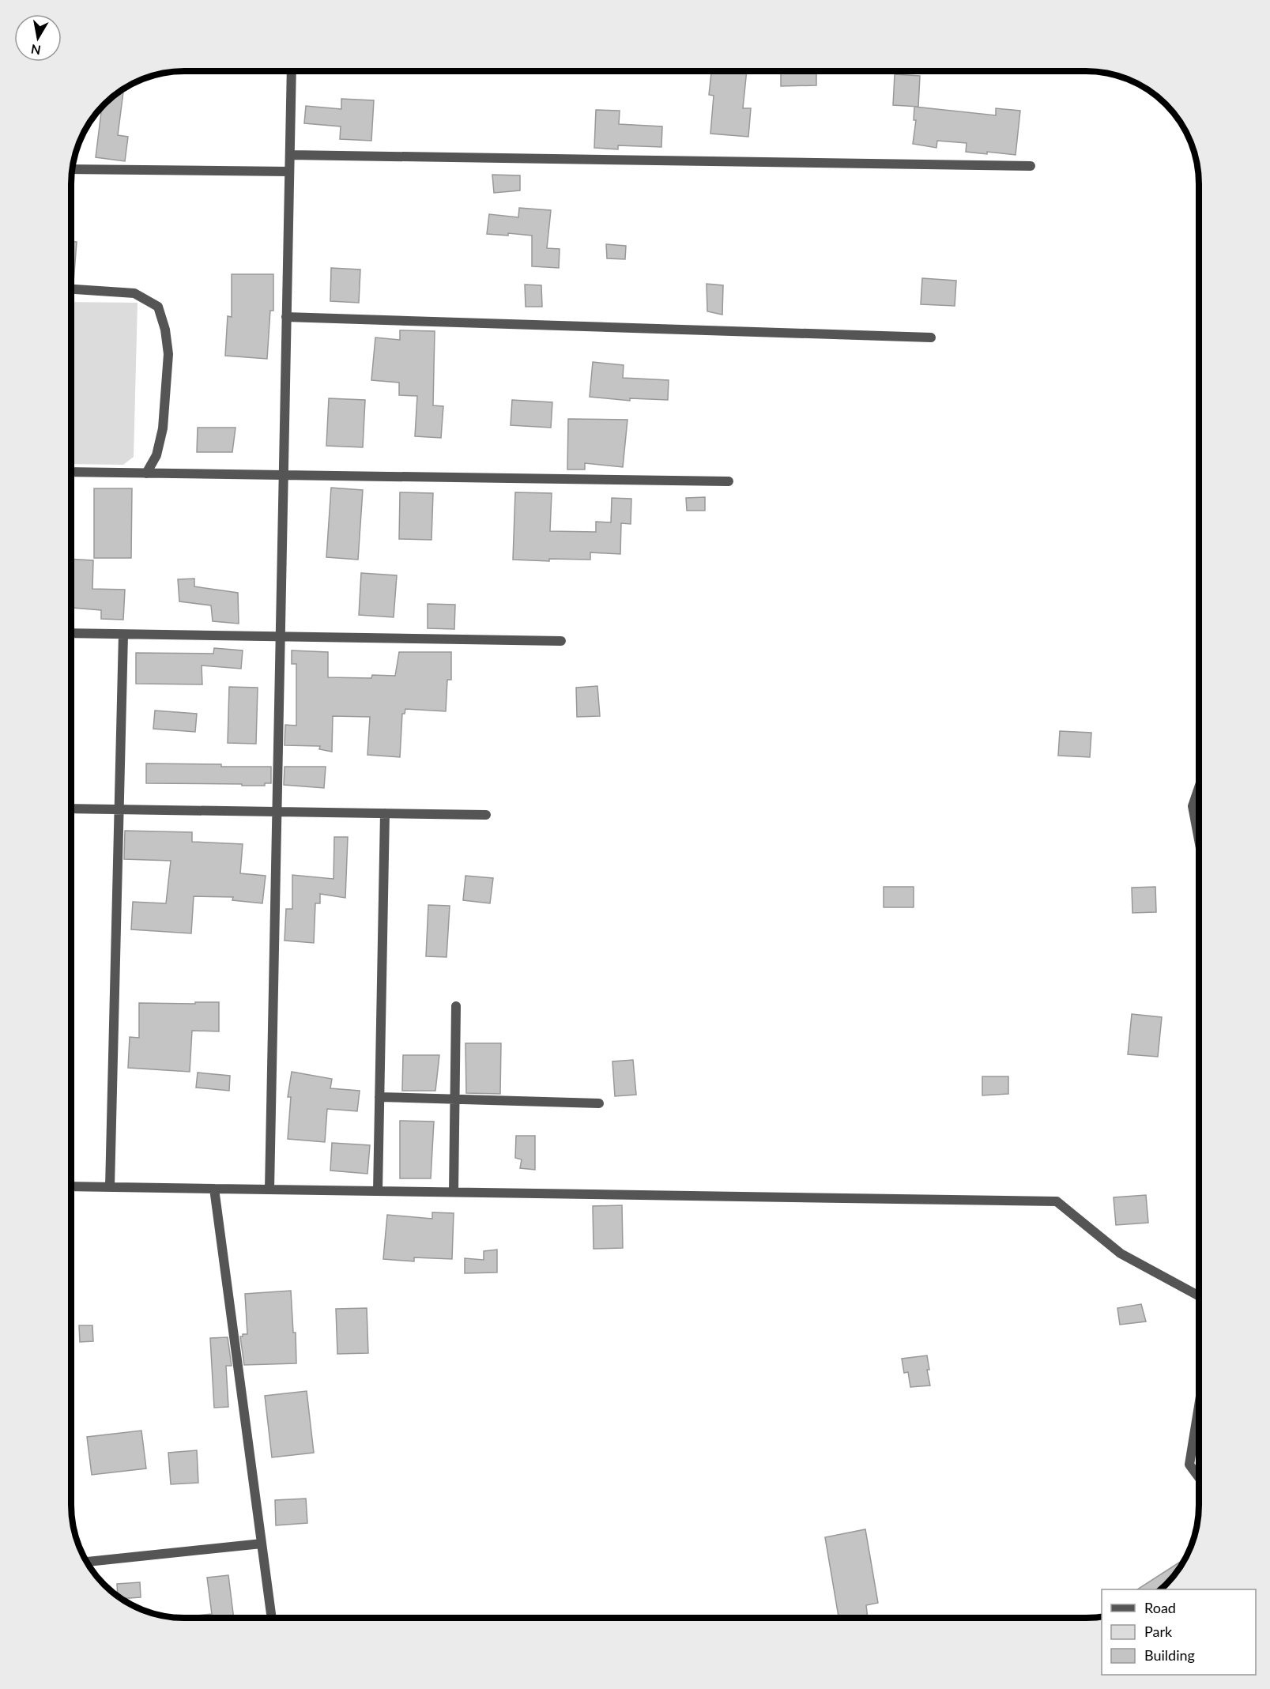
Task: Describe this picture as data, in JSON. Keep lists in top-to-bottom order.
{
  "legend": ["Road", "Park", "Building"],
  "north": "bottom"
}
